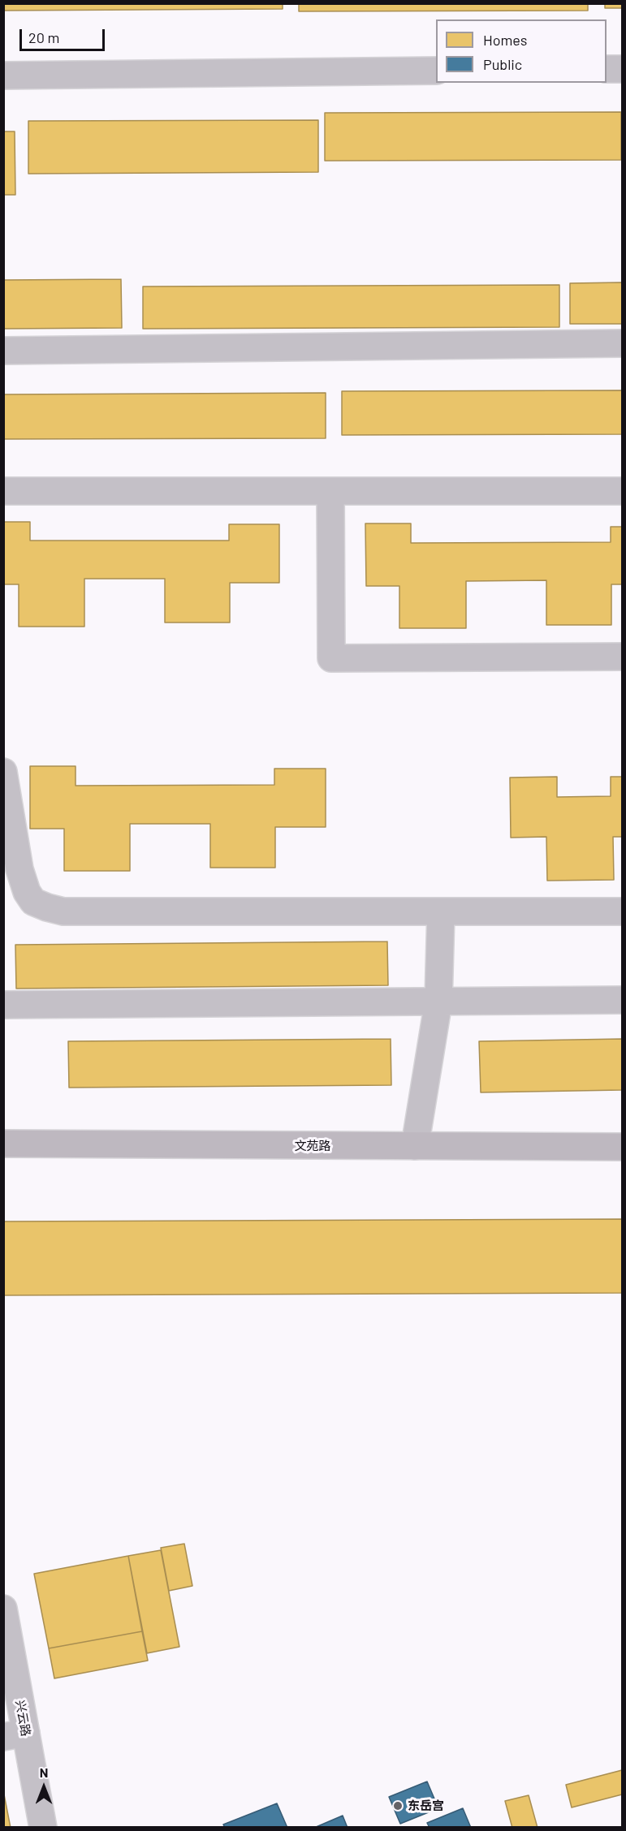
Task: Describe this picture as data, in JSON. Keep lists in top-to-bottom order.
{
  "streets": {
    "main road": ["文苑路"],
    "street": ["兴云路"]
  },
  "places": ["东岳宫"],
  "legend": ["Homes", "Public"],
  "scale_bar": "20 m",
  "north": "top"
}
